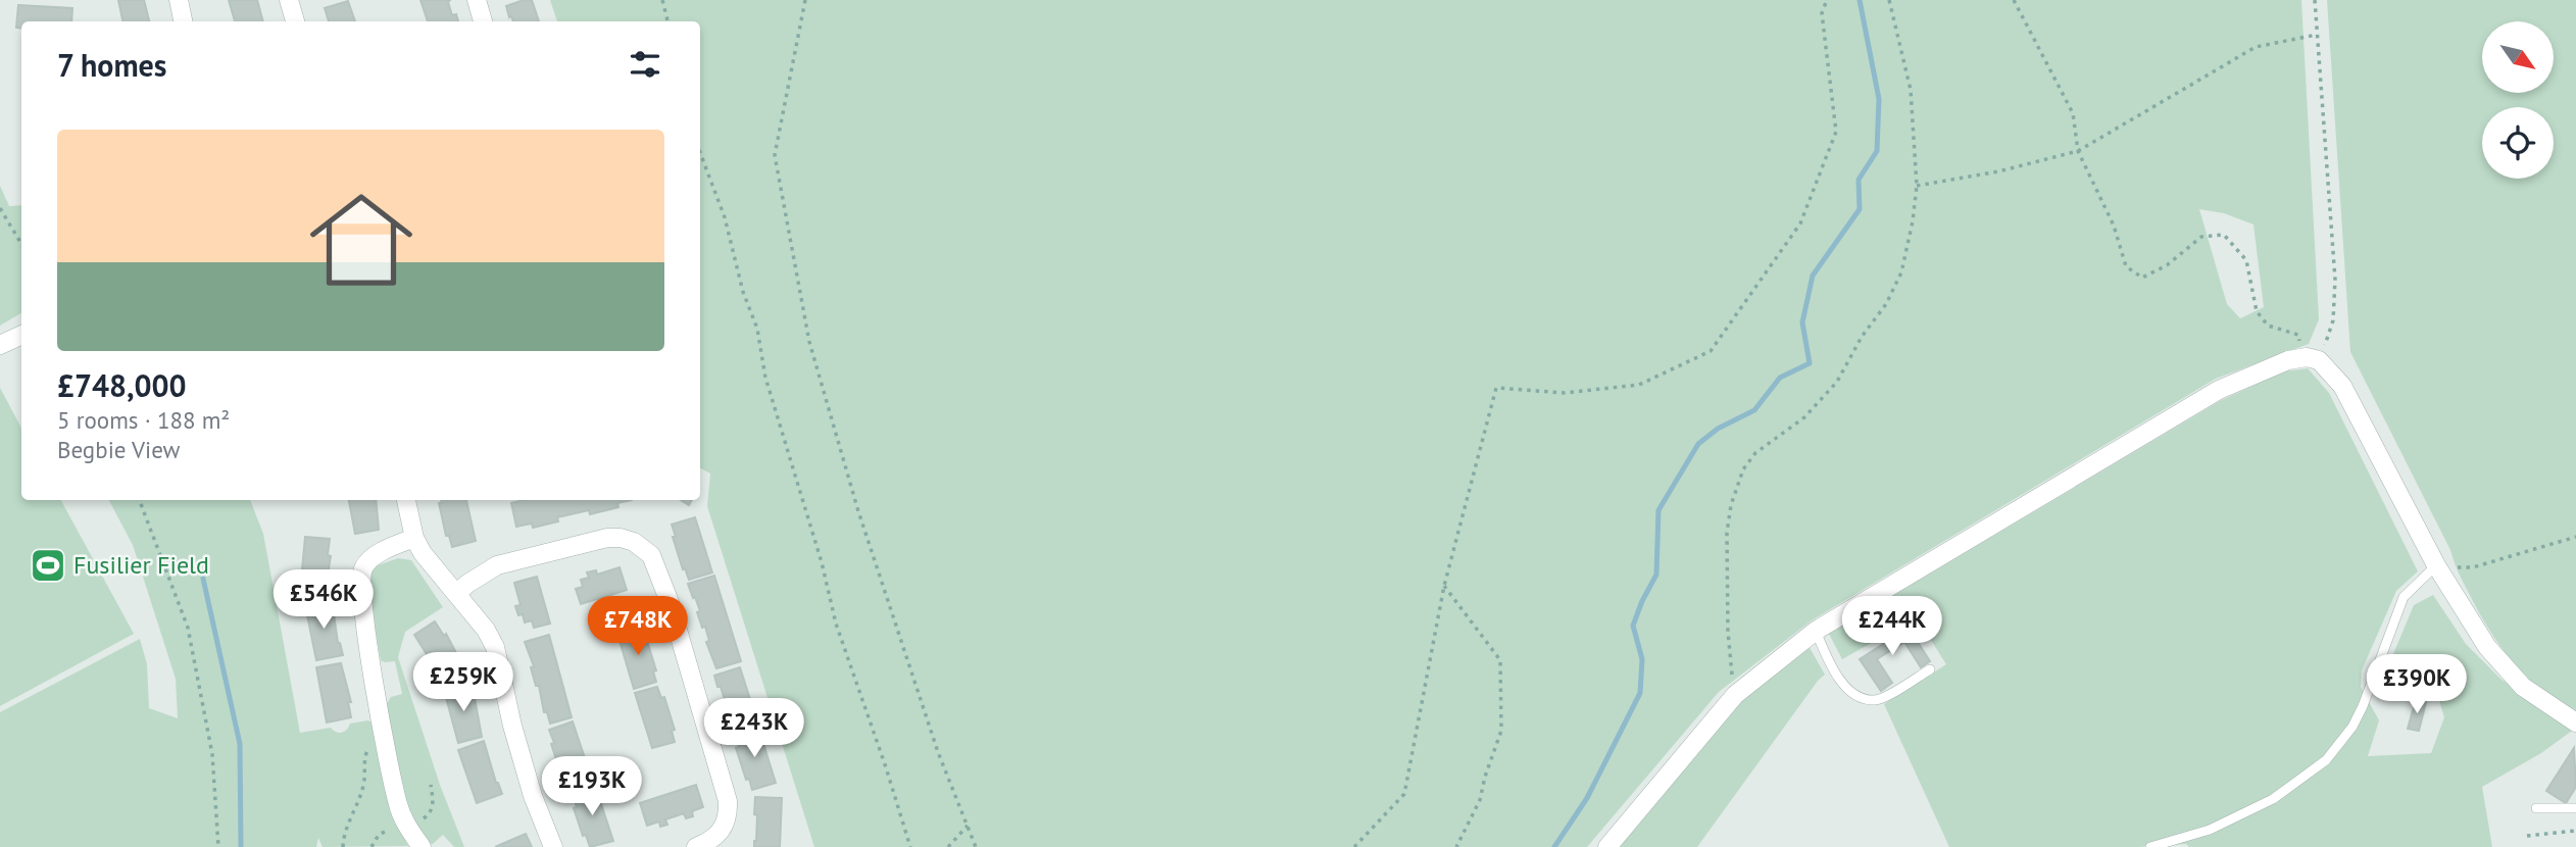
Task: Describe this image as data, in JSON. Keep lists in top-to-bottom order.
{
  "places": {
    "sports": ["Fusilier Field"]
  },
  "north": "bottom right",
  "page": {
    "heading": "7 homes",
    "list": [
      {
        "name": "£748,000",
        "note": "5 rooms · 188 m² · Begbie View"
      }
    ],
    "price": [
      "£546K",
      "£748K",
      "£244K",
      "£259K",
      "£390K",
      "£243K",
      "£193K"
    ]
  }
}
